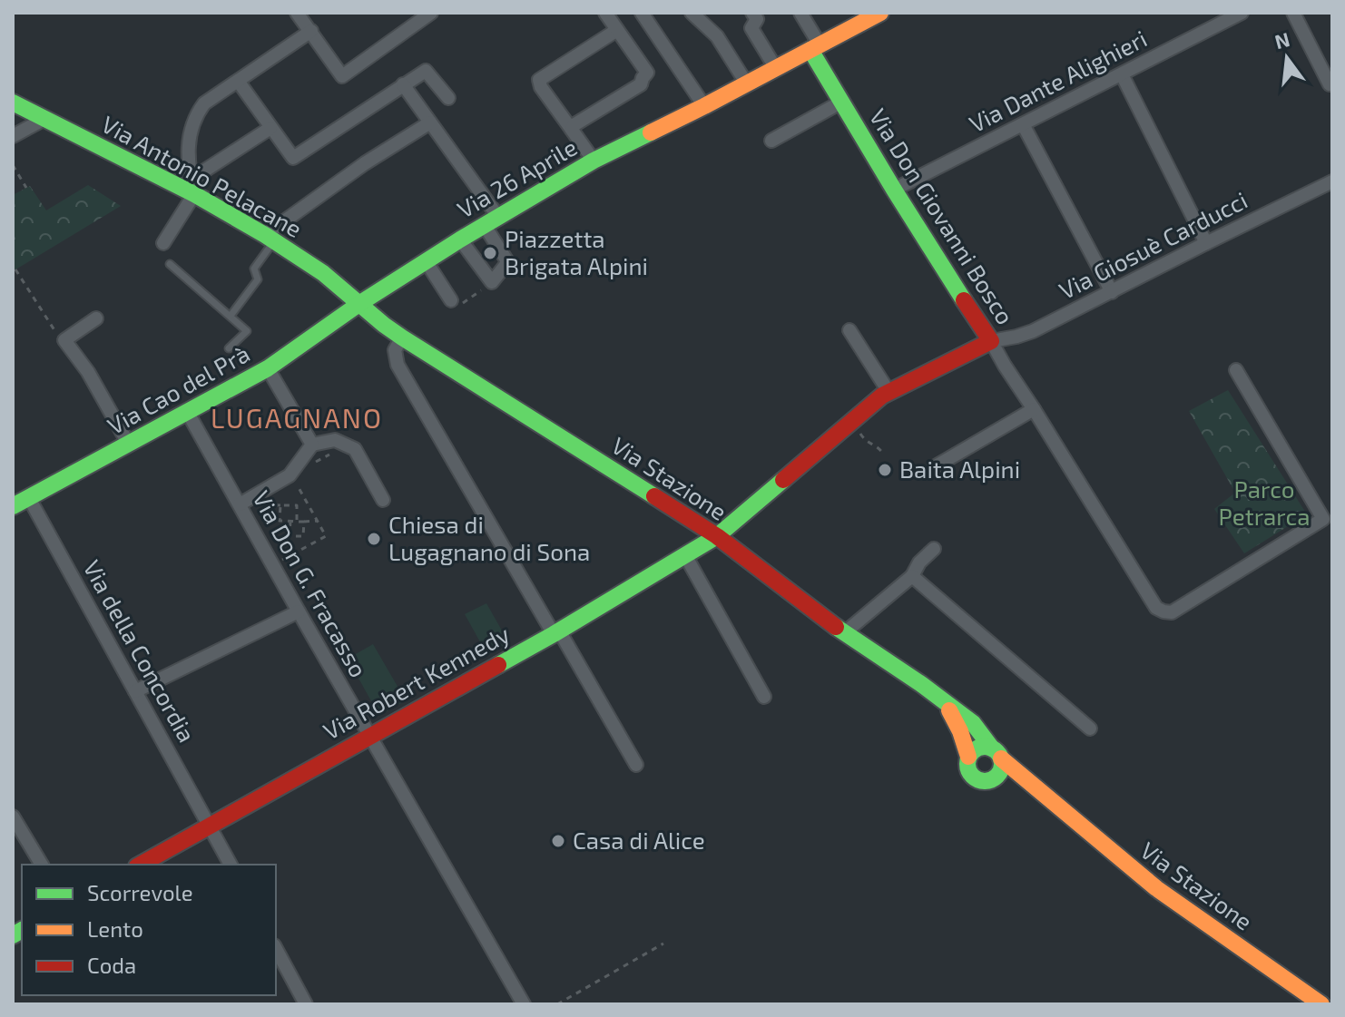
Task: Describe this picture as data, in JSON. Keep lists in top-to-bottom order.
{
  "streets": {
    "main road": [
      "Via Antonio Pelacane",
      "Via 26 Aprile",
      "Via Don Giovanni Bosco",
      "Via Cao del Prà",
      "Via Stazione",
      "Via Robert Kennedy"
    ],
    "street": [
      "Via Dante Alighieri",
      "Via Giosuè Carducci",
      "Via Don G. Fracasso",
      "Via della Concordia"
    ]
  },
  "crossings": [
    ["Via Dante Alighieri", "Via Don Giovanni Bosco"],
    ["Via Antonio Pelacane", "Via 26 Aprile"],
    ["Via Antonio Pelacane", "Via Cao del Prà"],
    ["Via Antonio Pelacane", "Via Stazione"],
    ["Via 26 Aprile", "Via Don Giovanni Bosco"],
    ["Via 26 Aprile", "Via Cao del Prà"],
    ["Via 26 Aprile", "Via Stazione"],
    ["Via Don Giovanni Bosco", "Via Giosuè Carducci"],
    ["Via Don Giovanni Bosco", "Via Robert Kennedy"],
    ["Via Giosuè Carducci", "Via Robert Kennedy"],
    ["Via Cao del Prà", "Via Stazione"],
    ["Via Cao del Prà", "Via Don G. Fracasso"],
    ["Via Cao del Prà", "Via della Concordia"],
    ["Via Stazione", "Via Robert Kennedy"],
    ["Via Don G. Fracasso", "Via Robert Kennedy"],
    ["Via della Concordia", "Via Robert Kennedy"]
  ],
  "districts": ["LUGAGNANO"],
  "parks": ["Parco Petrarca"],
  "places": [
    "Piazzetta Brigata Alpini",
    "Baita Alpini",
    "Chiesa di Lugagnano di Sona",
    "Casa di Alice"
  ],
  "legend": ["Scorrevole", "Lento", "Coda"],
  "north": "top"
}
